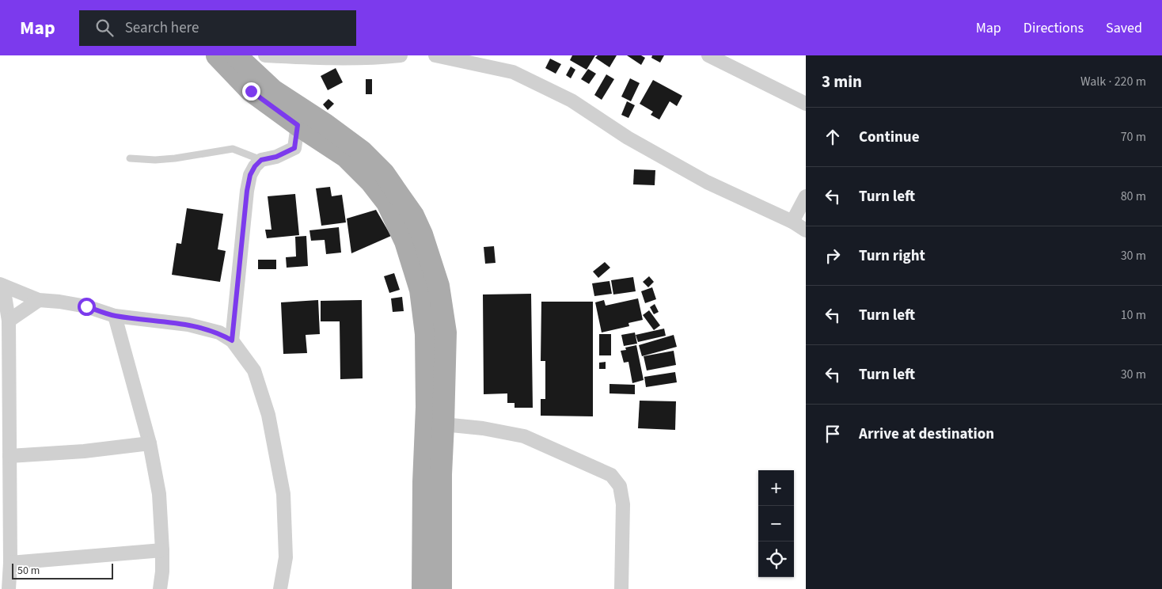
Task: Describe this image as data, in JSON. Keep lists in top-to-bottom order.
{
  "scale_bar": "50 m",
  "page": {
    "header": "Map",
    "search": "Search here",
    "nav": ["Map", "Directions", "Saved"],
    "heading": ["3 min", "Walk · 220 m"],
    "list": [
      ["Continue", "70 m"],
      ["Turn left", "80 m"],
      ["Turn right", "30 m"],
      ["Turn left", "10 m"],
      ["Turn left", "30 m"],
      "Arrive at destination"
    ],
    "map_buttons": ["+", "−"],
    "scale": "50 m"
  }
}
